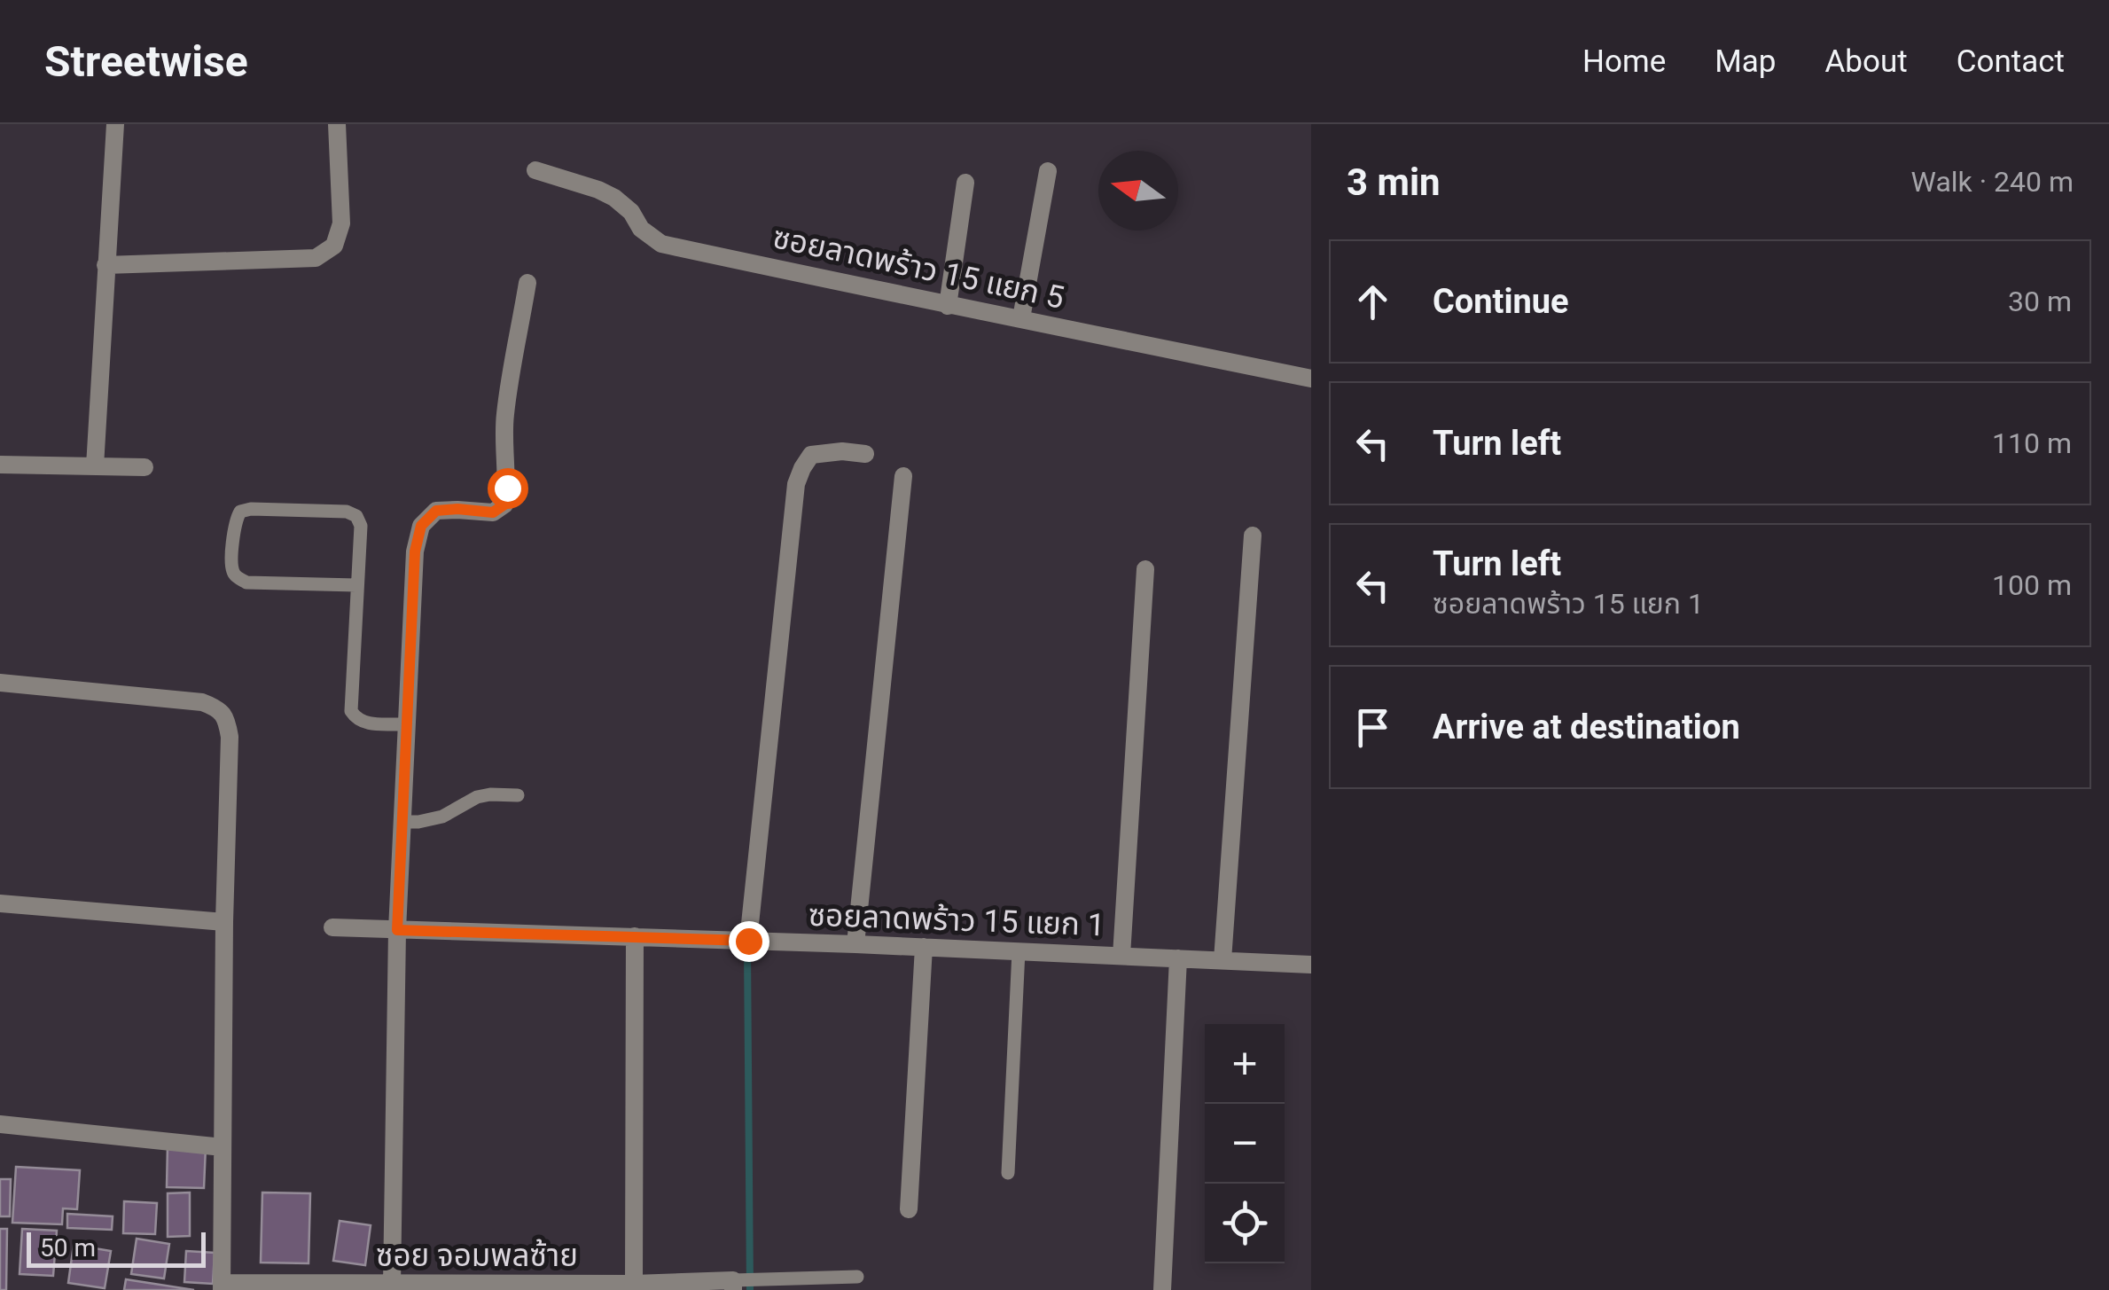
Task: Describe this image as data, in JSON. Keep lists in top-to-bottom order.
{
  "streets": {
    "street": ["ซอยลาดพร้าว 15 แยก 5", "ซอยลาดพร้าว 15 แยก 1", "ซอย จอมพลซ้าย"]
  },
  "scale_bar": "50 m",
  "north": "left",
  "page": {
    "header": "Streetwise",
    "nav": [
      "Home",
      "Map",
      "About",
      "Contact"
    ],
    "heading": ["3 min", "Walk · 240 m"],
    "list": [
      ["Continue", "30 m"],
      ["Turn left", "110 m"],
      ["Turn left", "ซอยลาดพร้าว 15 แยก 1", "100 m"],
      "Arrive at destination"
    ],
    "map_buttons": ["+", "−"],
    "scale": "50 m"
  }
}
